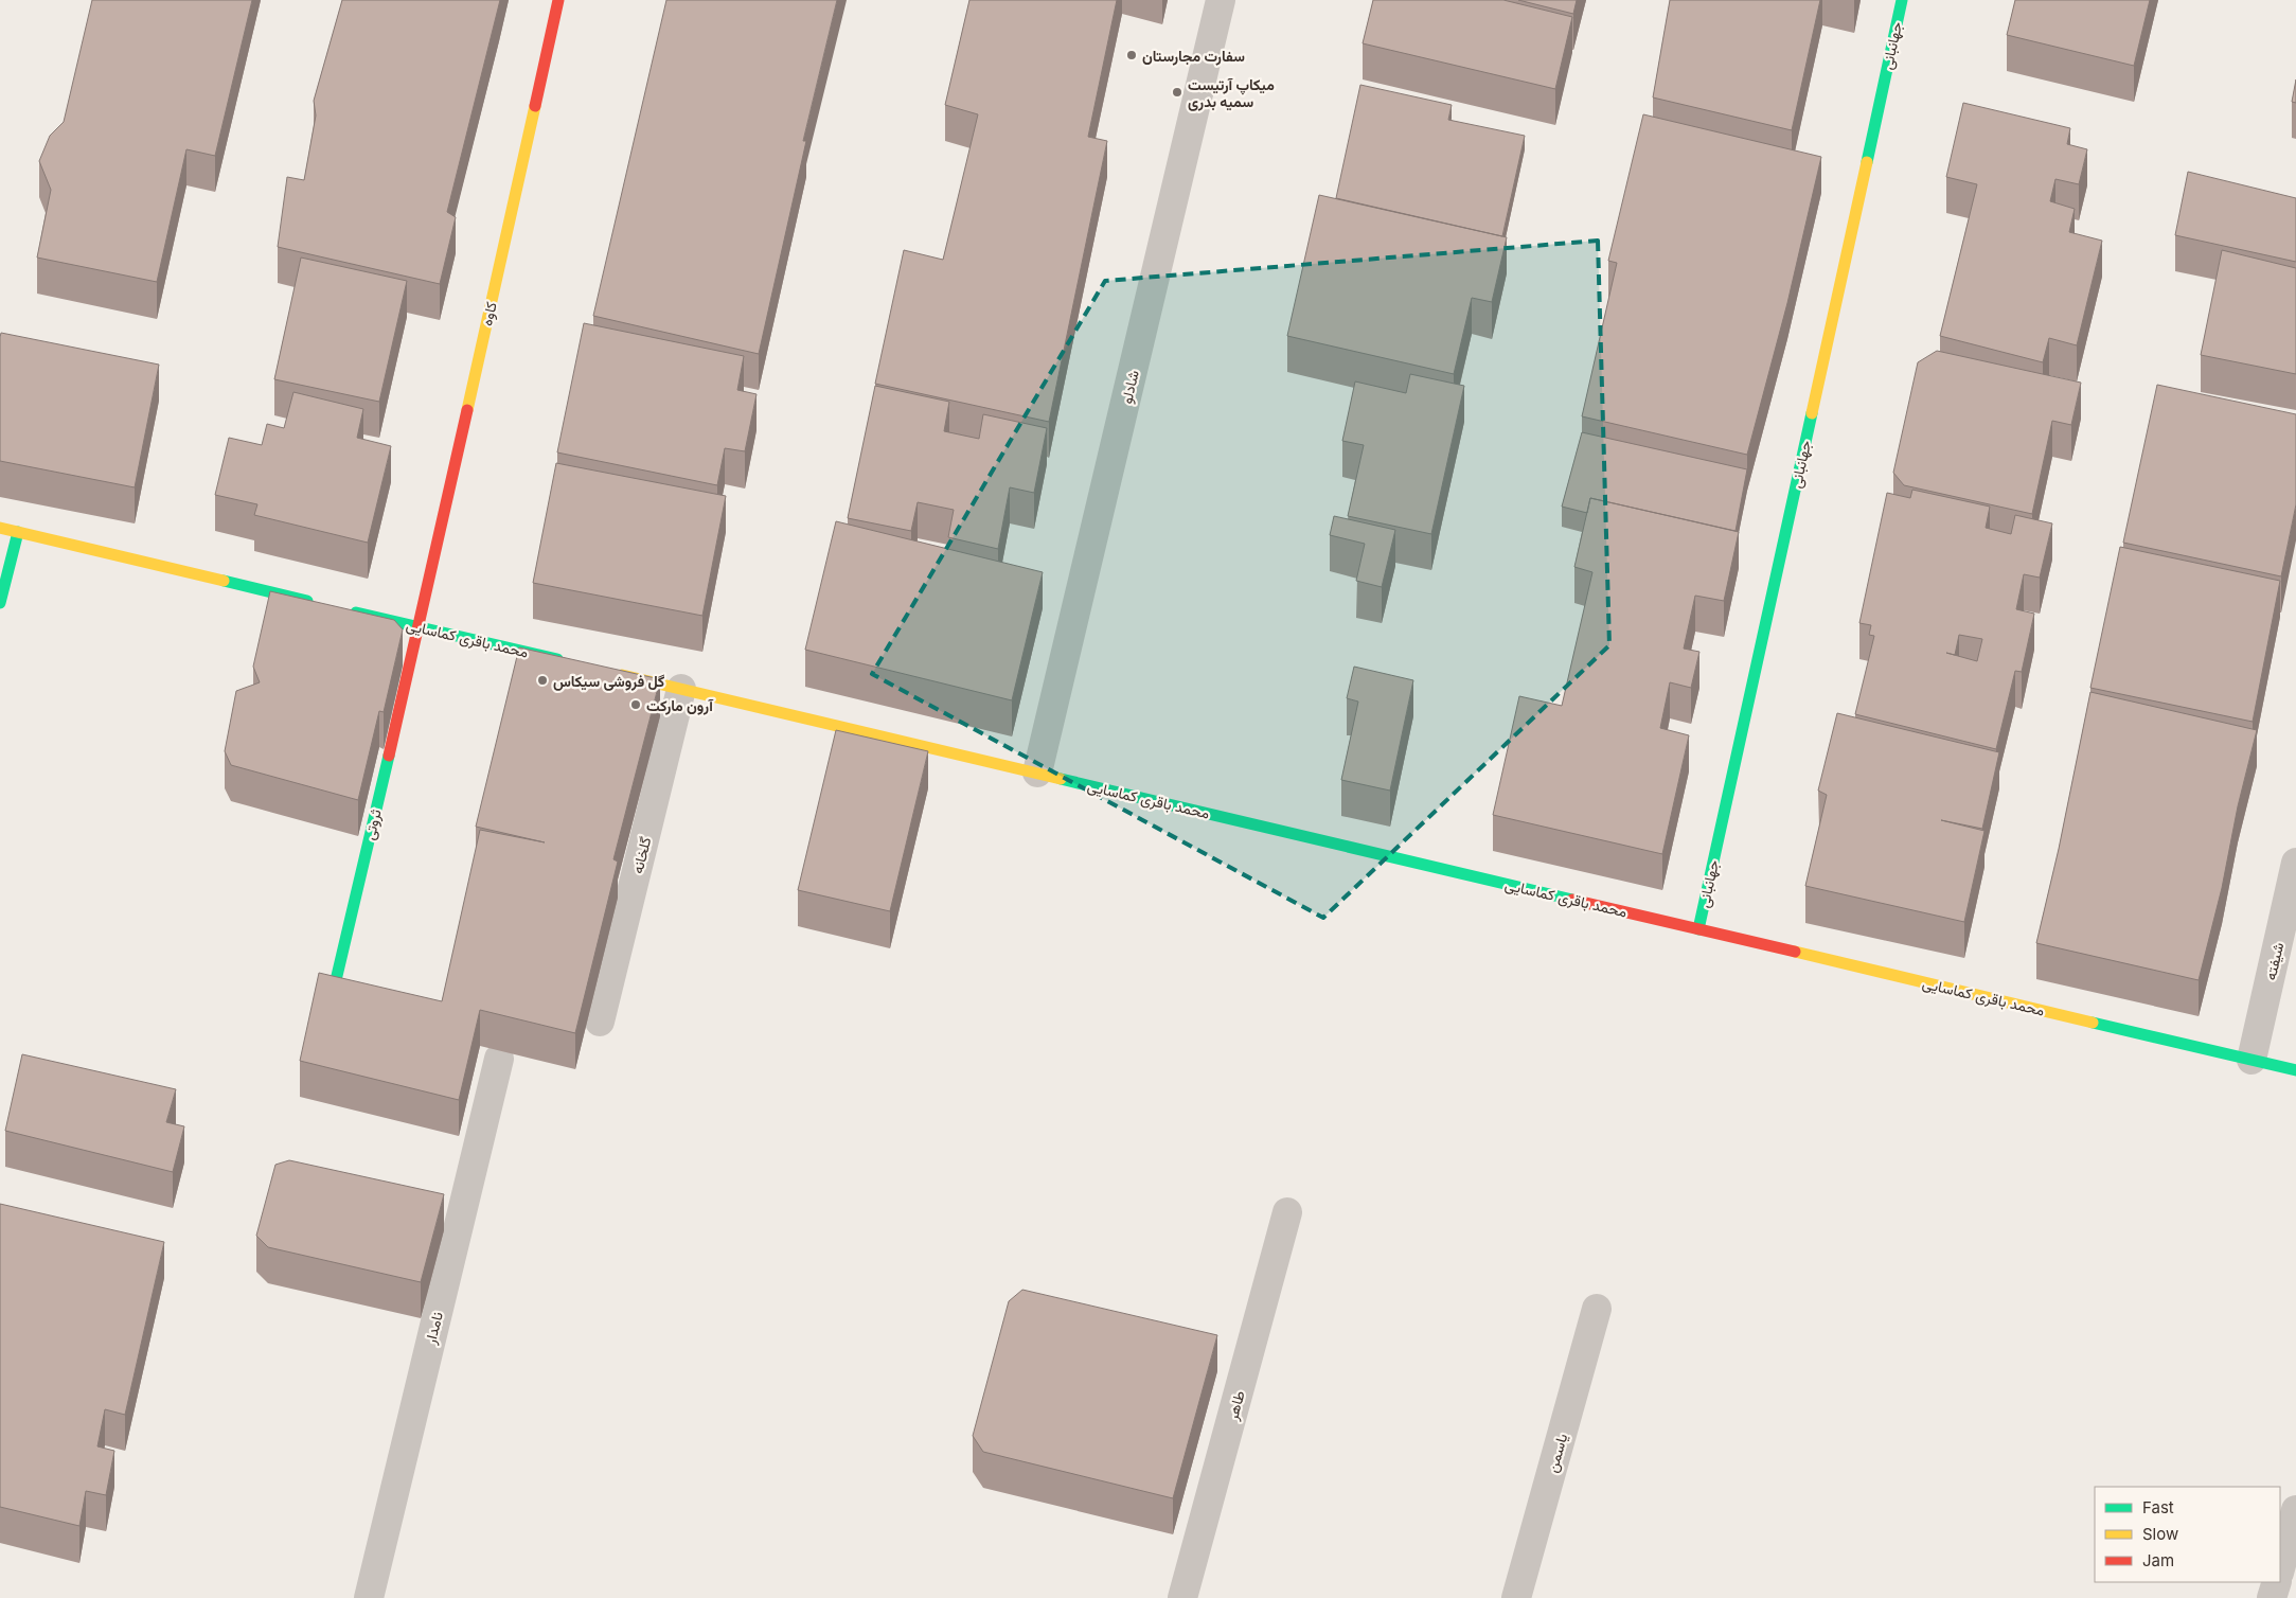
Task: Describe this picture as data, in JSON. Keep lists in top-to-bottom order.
{
  "streets": {
    "street": [
      "جهانبانی",
      "کاوه",
      "شادلو",
      "محمد باقری کماسایی",
      "ثروتی",
      "گلخانه",
      "شیفته",
      "نامدار",
      "طاهر",
      "یاسمن"
    ]
  },
  "crossings": [
    ["جهانبانی", "محمد باقری کماسایی"],
    ["کاوه", "محمد باقری کماسایی"],
    ["کاوه", "ثروتی"],
    ["شادلو", "محمد باقری کماسایی"],
    ["محمد باقری کماسایی", "ثروتی"],
    ["محمد باقری کماسایی", "گلخانه"],
    ["محمد باقری کماسایی", "شیفته"]
  ],
  "places": [
    "سفارت مجارستان",
    "میکاپ آرتیست سمیه بدری",
    "گل فروشی سیکاس",
    "آرون مارکت"
  ],
  "legend": ["Fast", "Slow", "Jam"]
}
